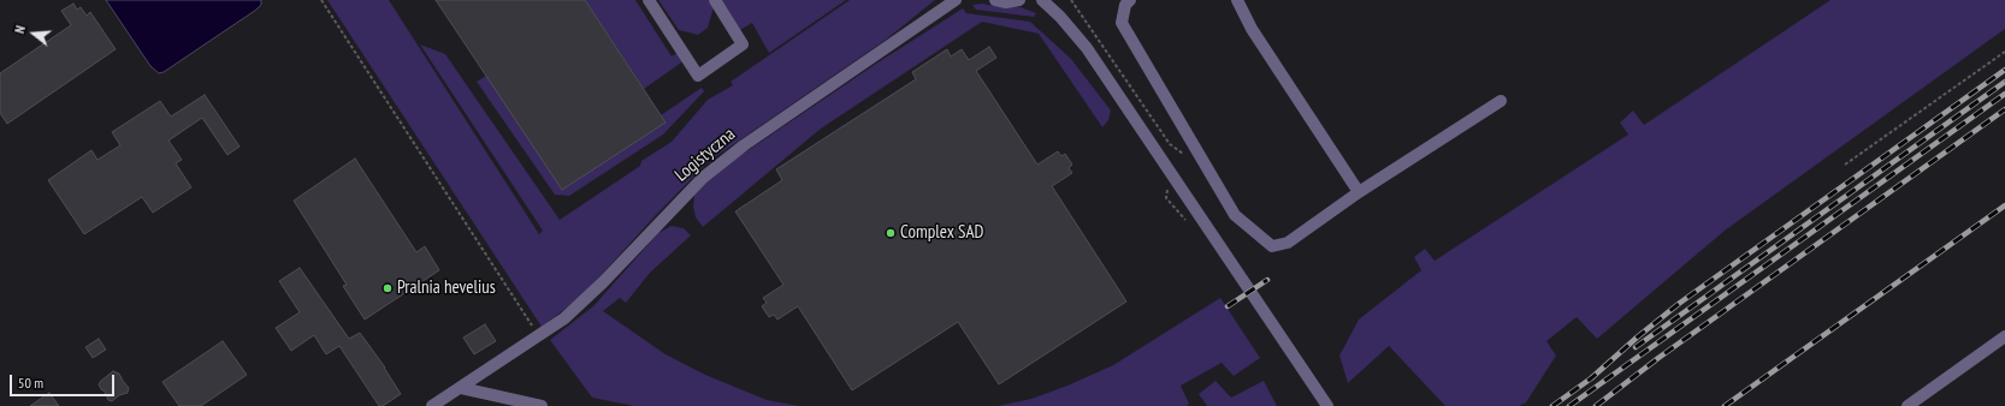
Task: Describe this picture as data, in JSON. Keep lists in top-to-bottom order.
{
  "streets": {
    "street": ["Logistyczna"]
  },
  "places": ["Complex SAD", "Pralnia hevelius"],
  "scale_bar": "50 m",
  "north": "left"
}
